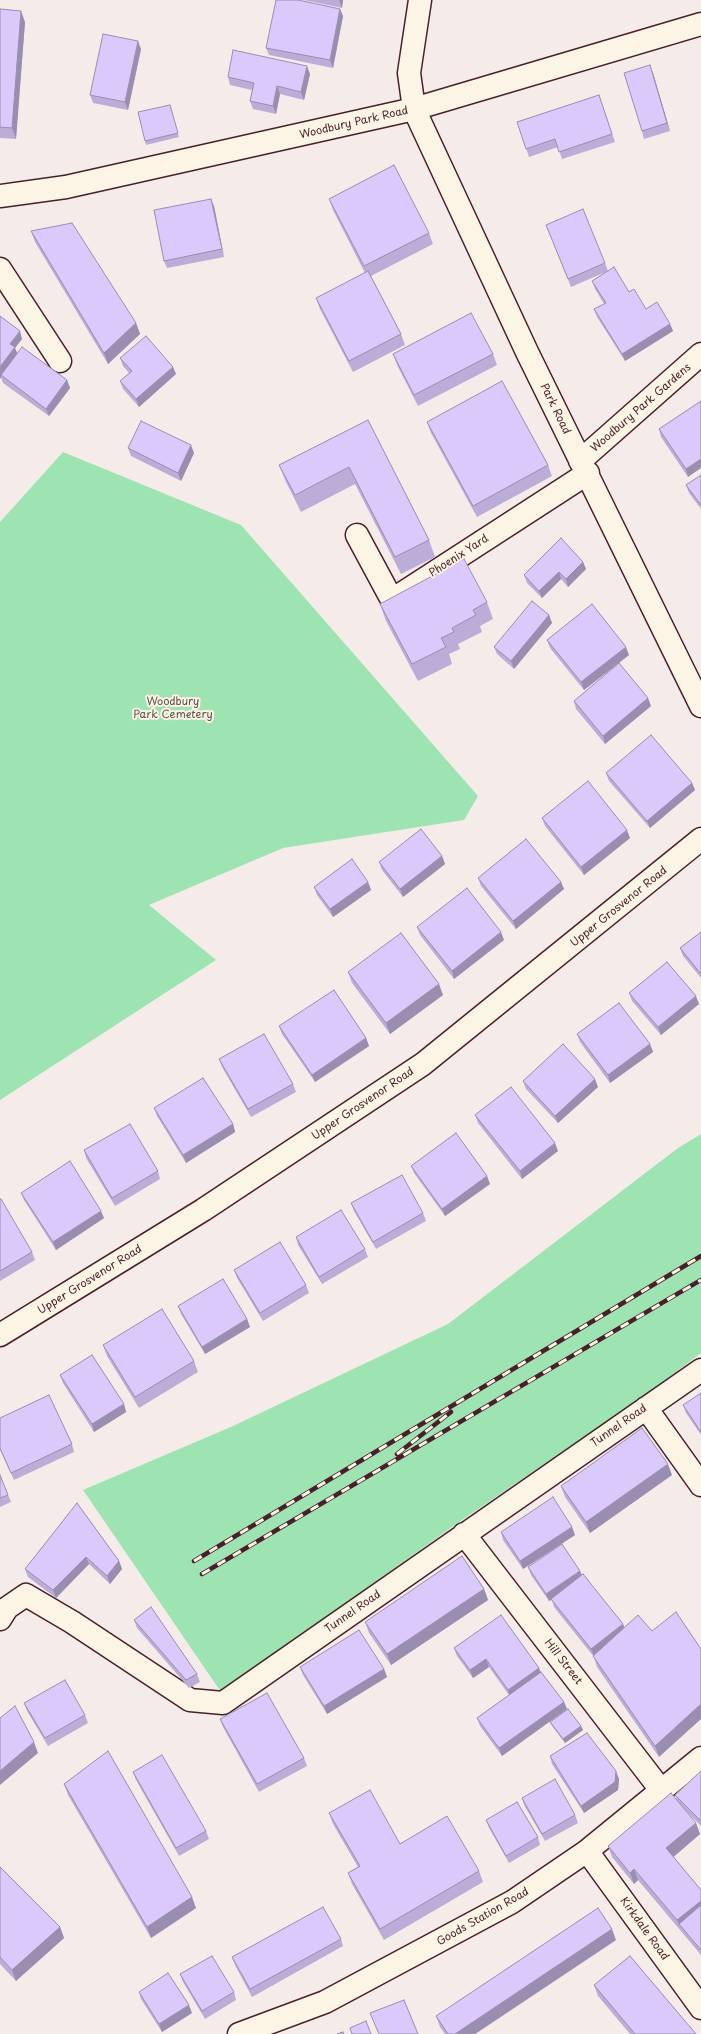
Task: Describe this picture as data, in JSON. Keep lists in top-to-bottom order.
{
  "streets": {
    "street": [
      "Woodbury Park Road",
      "Woodbury Park Gardens",
      "Park Road",
      "Phoenix Yard",
      "Upper Grosvenor Road",
      "Tunnel Road",
      "Hill Street",
      "Goods Station Road",
      "Kirkdale Road"
    ]
  },
  "crossings": [
    ["Woodbury Park Road", "Park Road"],
    ["Woodbury Park Gardens", "Park Road"],
    ["Woodbury Park Gardens", "Phoenix Yard"],
    ["Park Road", "Phoenix Yard"],
    ["Tunnel Road", "Hill Street"],
    ["Hill Street", "Goods Station Road"],
    ["Goods Station Road", "Kirkdale Road"]
  ],
  "parks": ["Woodbury Park Cemetery"]
}
